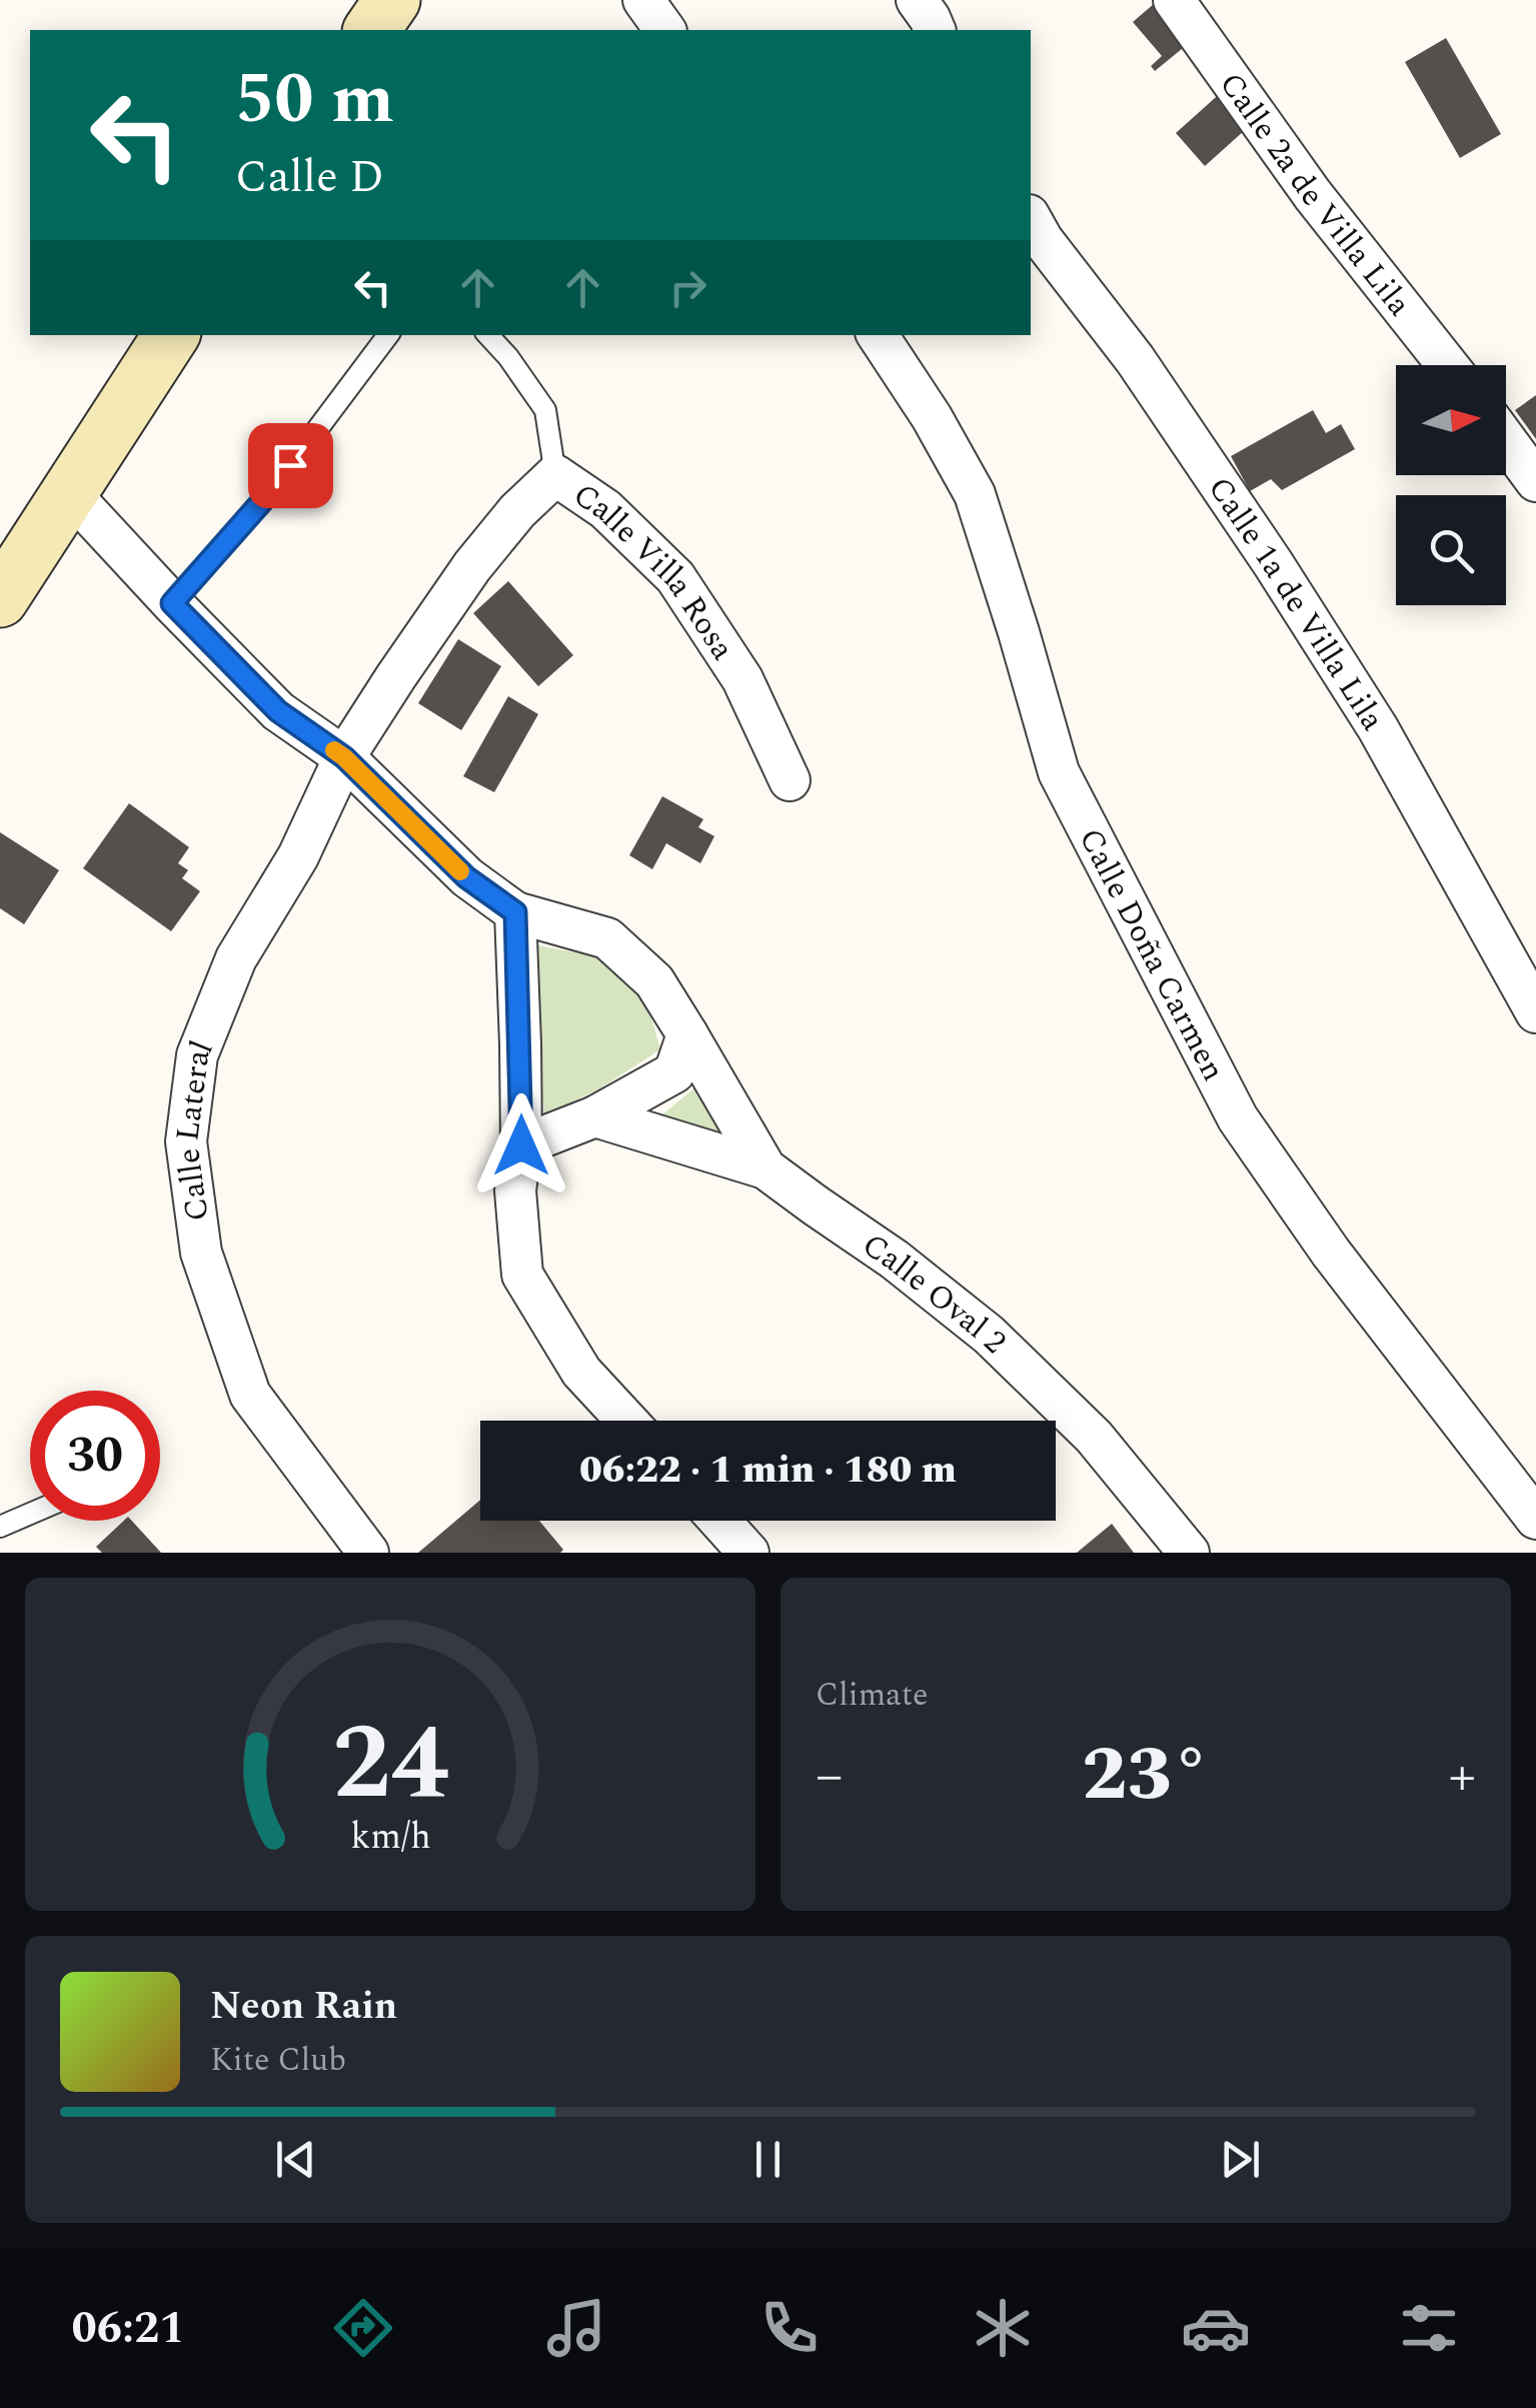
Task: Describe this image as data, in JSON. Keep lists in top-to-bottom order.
{
  "streets": {
    "street": [
      "Calle 2a de Villa Lila",
      "Calle Villa Rosa",
      "Calle 1a de Villa Lila",
      "Calle Doña Carmen",
      "Calle Lateral",
      "Calle Oval 2"
    ]
  },
  "crossings": [
    ["Calle Villa Rosa", "Calle Lateral"],
    ["Calle Villa Rosa", "Calle Oval 2"],
    ["Calle Lateral", "Calle Oval 2"]
  ],
  "north": "right",
  "page": {
    "turn": ["50 m", "Calle D"],
    "limit": "30",
    "trip": "06:22 · 1 min · 180 m",
    "tile": "Climate",
    "heat": ["−", "23°", "+"],
    "song": ["Neon Rain", "Kite Club"],
    "tabs": "06:21",
    "gauge": ["24", "km/h"]
  }
}
